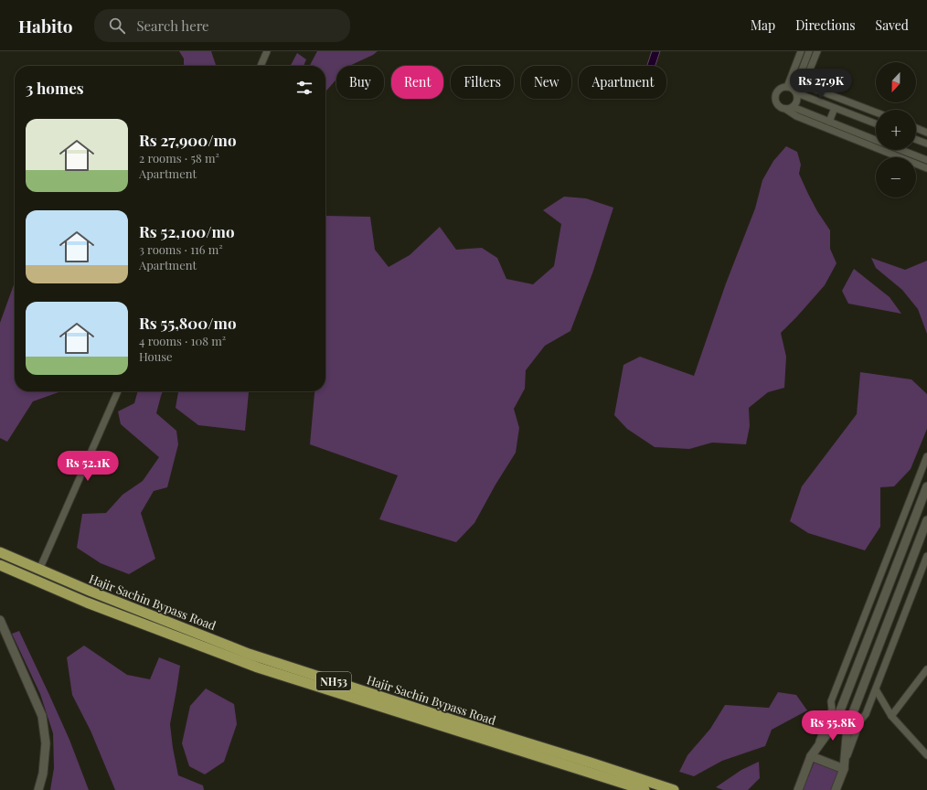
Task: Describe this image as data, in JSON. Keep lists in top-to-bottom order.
{
  "streets": {
    "highway": ["Hajir Sachin Bypass Road", "NH53"]
  },
  "north": "bottom",
  "page": {
    "header": "Habito",
    "search": "Search here",
    "nav": ["Map", "Directions", "Saved"],
    "map_buttons": ["+", "−"],
    "chip": [
      "Buy",
      "Rent",
      "Filters",
      "New",
      "Apartment"
    ],
    "heading": "3 homes",
    "price": ["Rs 27.9K", "Rs 52.1K", "Rs 55.8K"],
    "list": [
      {
        "name": "Rs 27,900/mo",
        "note": "2 rooms · 58 m² · Apartment"
      },
      {
        "name": "Rs 52,100/mo",
        "note": "3 rooms · 116 m² · Apartment"
      },
      {
        "name": "Rs 55,800/mo",
        "note": "4 rooms · 108 m² · House"
      }
    ]
  }
}
